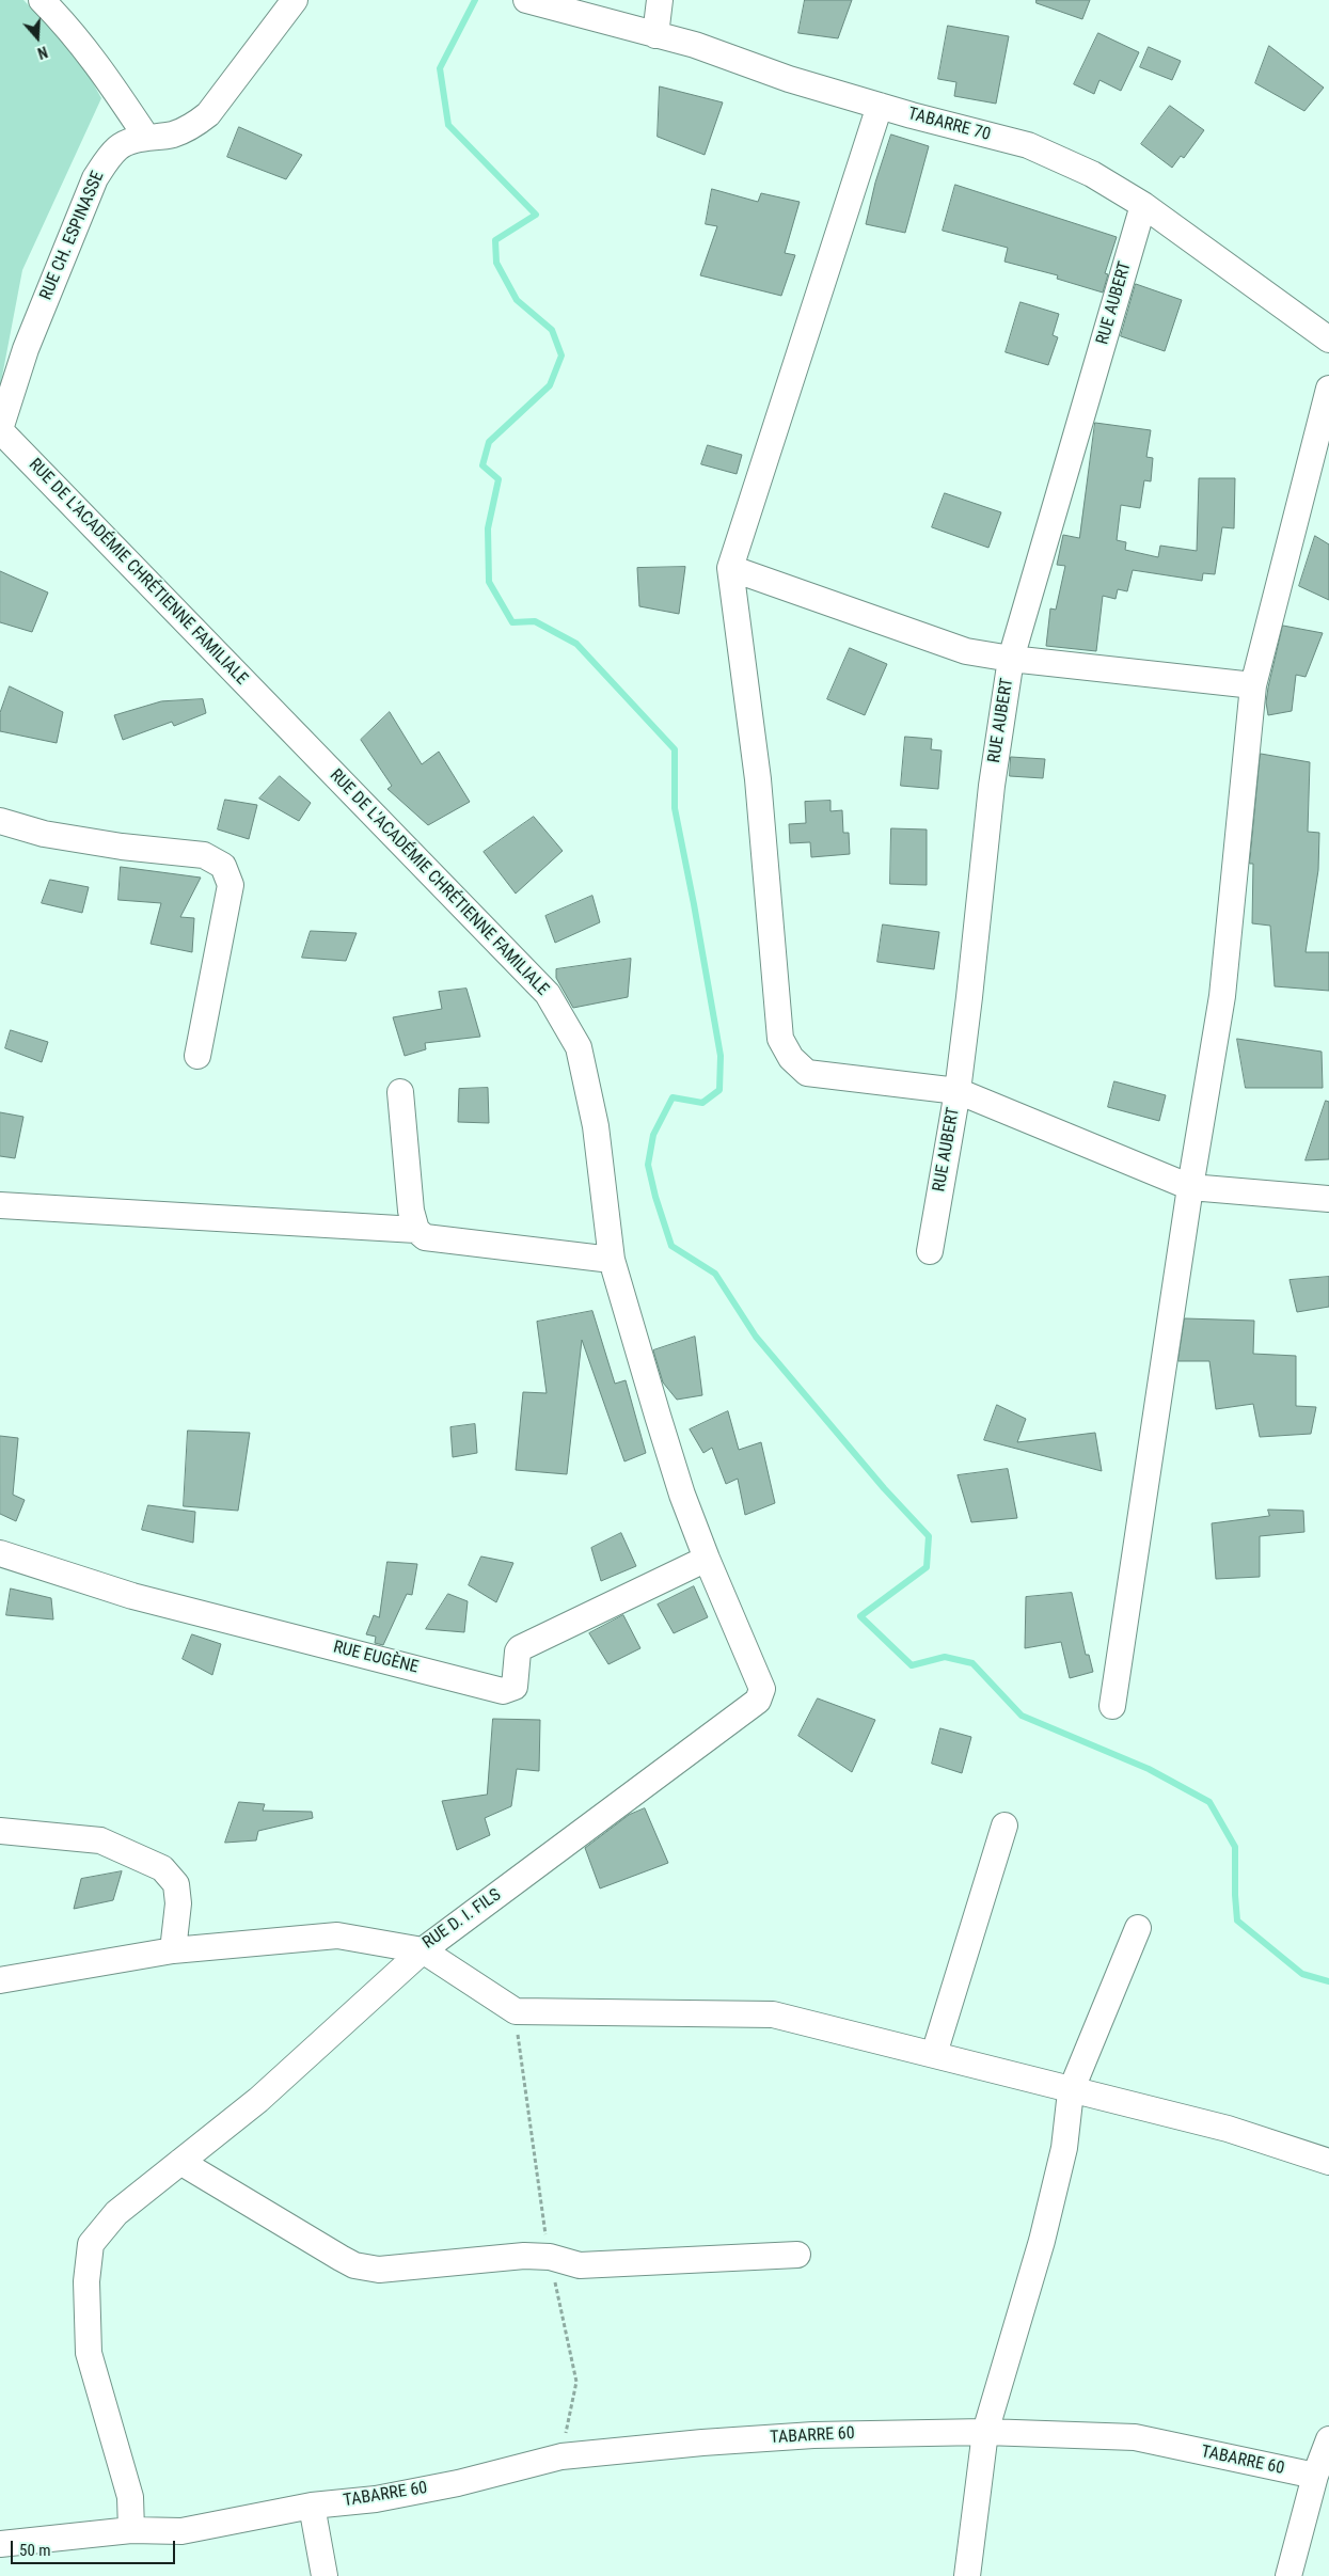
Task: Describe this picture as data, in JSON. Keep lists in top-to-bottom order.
{
  "streets": {
    "street": [
      "TABARRE 70",
      "RUE CH. ESPINASSE",
      "RUE AUBERT",
      "RUE DE L'ACADÉMIE CHRÉTIENNE FAMILIALE",
      "RUE EUGÈNE",
      "RUE D. I. FILS",
      "TABARRE 60"
    ]
  },
  "crossings": [
    ["TABARRE 70", "RUE AUBERT"],
    ["RUE CH. ESPINASSE", "RUE DE L'ACADÉMIE CHRÉTIENNE FAMILIALE"],
    ["RUE DE L'ACADÉMIE CHRÉTIENNE FAMILIALE", "RUE EUGÈNE"],
    ["RUE DE L'ACADÉMIE CHRÉTIENNE FAMILIALE", "RUE D. I. FILS"]
  ],
  "scale_bar": "50 m",
  "north": "bottom"
}
